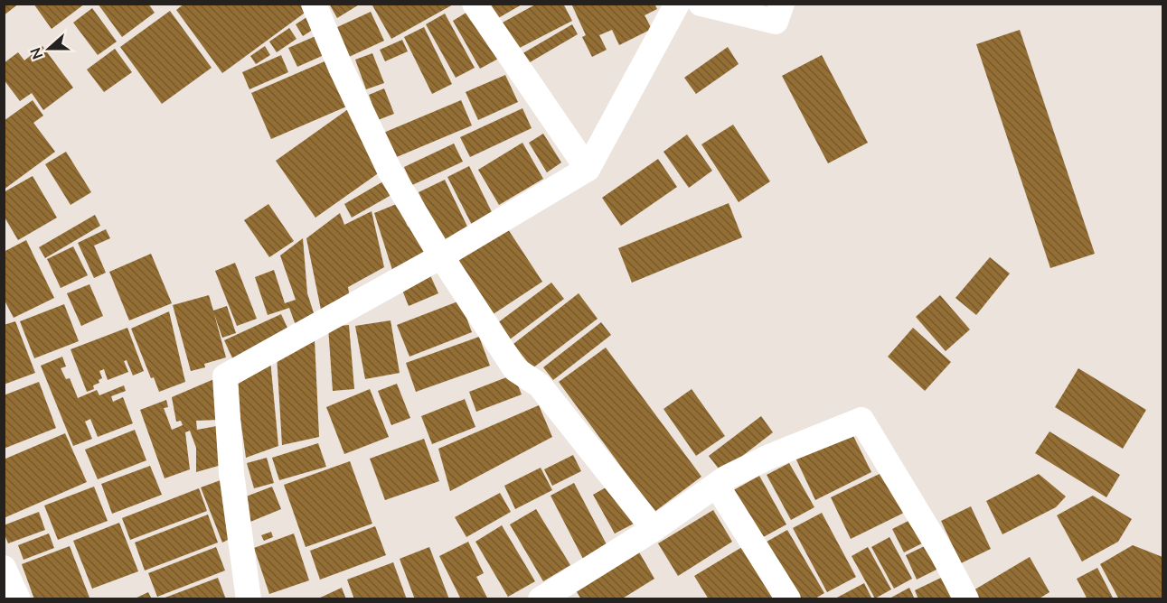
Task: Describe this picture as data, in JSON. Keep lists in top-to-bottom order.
{
  "north": "left"
}
